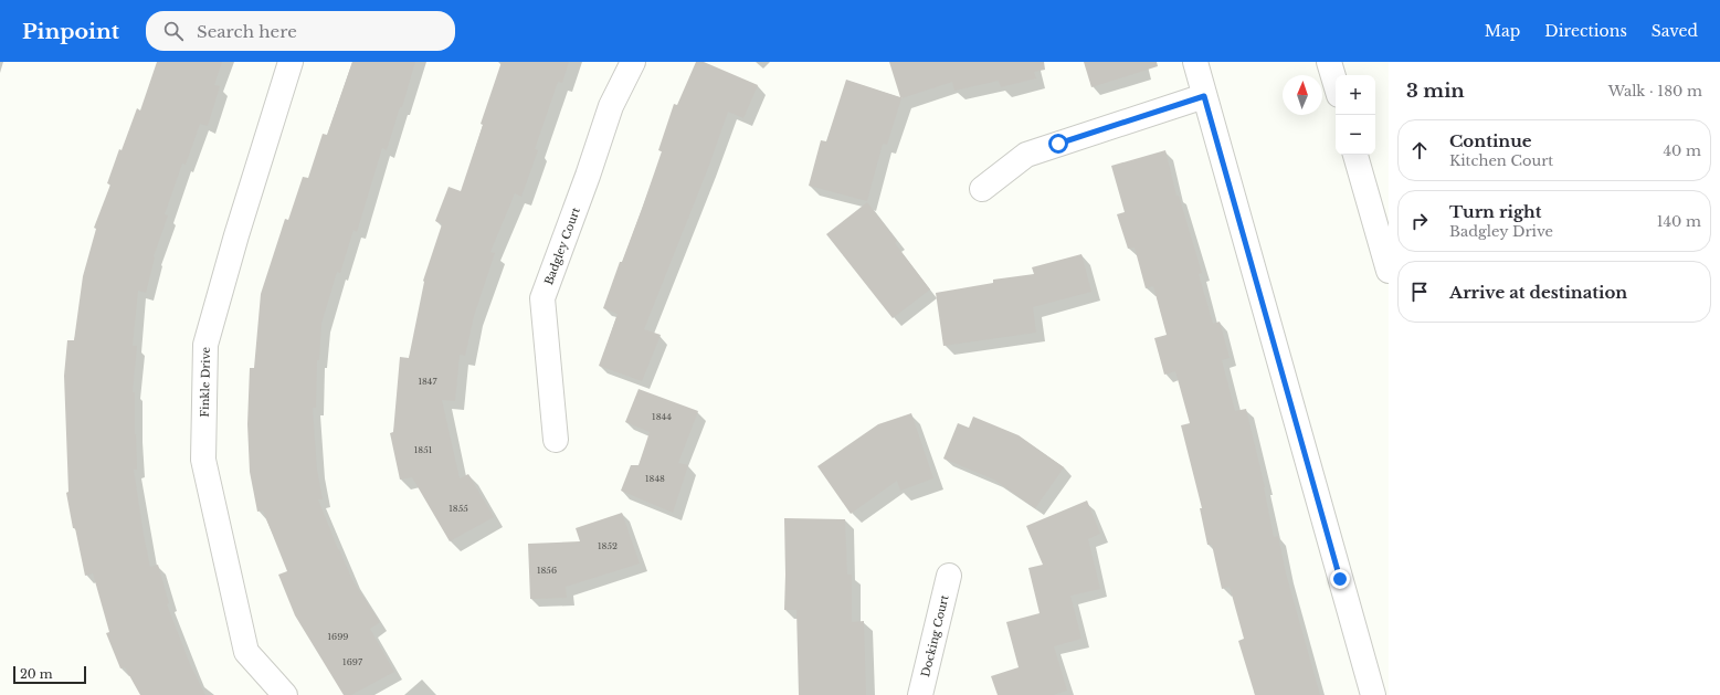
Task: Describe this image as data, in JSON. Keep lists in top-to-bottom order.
{
  "streets": {
    "street": ["Badgley Court", "Finkle Drive", "Docking Court"]
  },
  "house_numbers": [
    "1847",
    "1844",
    "1851",
    "1848",
    "1855",
    "1852",
    "1856",
    "1699",
    "1697"
  ],
  "scale_bar": "20 m",
  "north": "top",
  "page": {
    "header": "Pinpoint",
    "search": "Search here",
    "nav": ["Map", "Directions", "Saved"],
    "heading": ["3 min", "Walk · 180 m"],
    "map_buttons": ["+", "−"],
    "list": [
      ["Continue", "Kitchen Court", "40 m"],
      ["Turn right", "Badgley Drive", "140 m"],
      "Arrive at destination"
    ],
    "scale": "20 m"
  }
}
